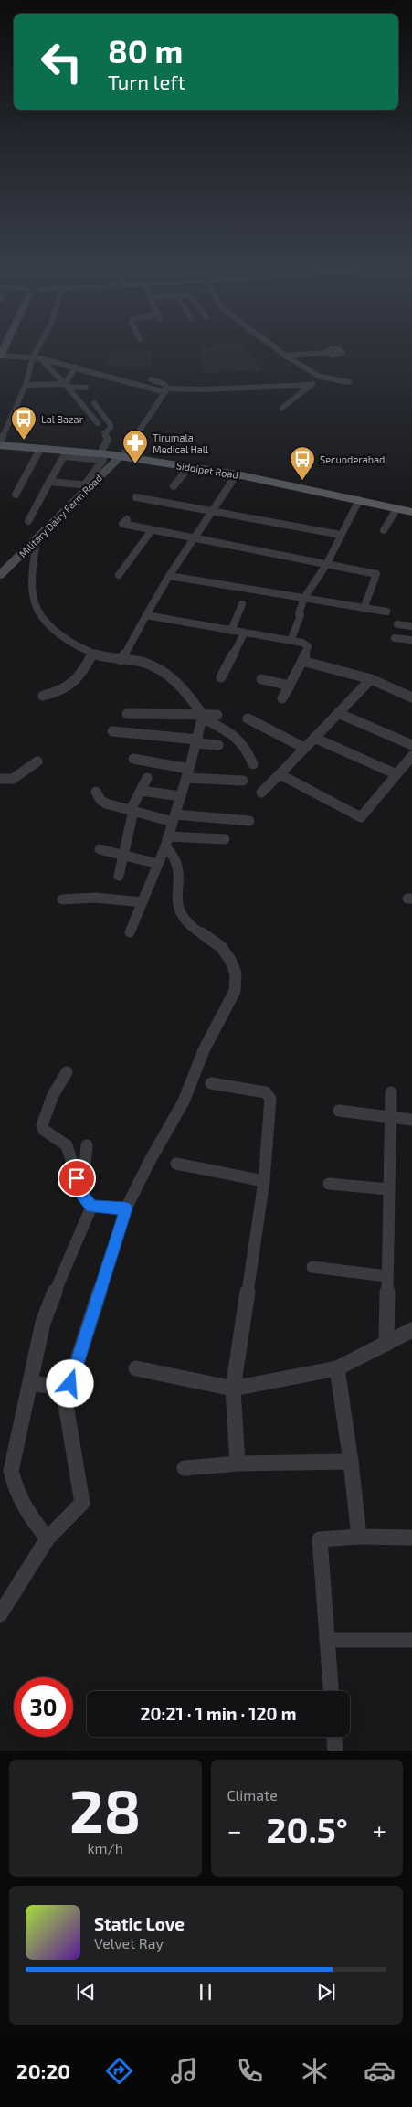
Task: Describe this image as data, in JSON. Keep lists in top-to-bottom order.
{
  "streets": {
    "main road": ["Siddipet Road", "Military Dairy Farm Road"]
  },
  "crossings": [
    ["Siddipet Road", "Military Dairy Farm Road"]
  ],
  "places": {
    "bus stop": ["Lal Bazar", "Secunderabad"],
    "pharmacy": ["Tirumala Medical Hall"]
  },
  "page": {
    "turn": ["80 m", "Turn left"],
    "limit": "30",
    "trip": "20:21 · 1 min · 120 m",
    "tile": [
      ["28", "km/h"],
      "Climate"
    ],
    "heat": ["−", "20.5°", "+"],
    "song": ["Static Love", "Velvet Ray"],
    "tabs": "20:20"
  }
}
